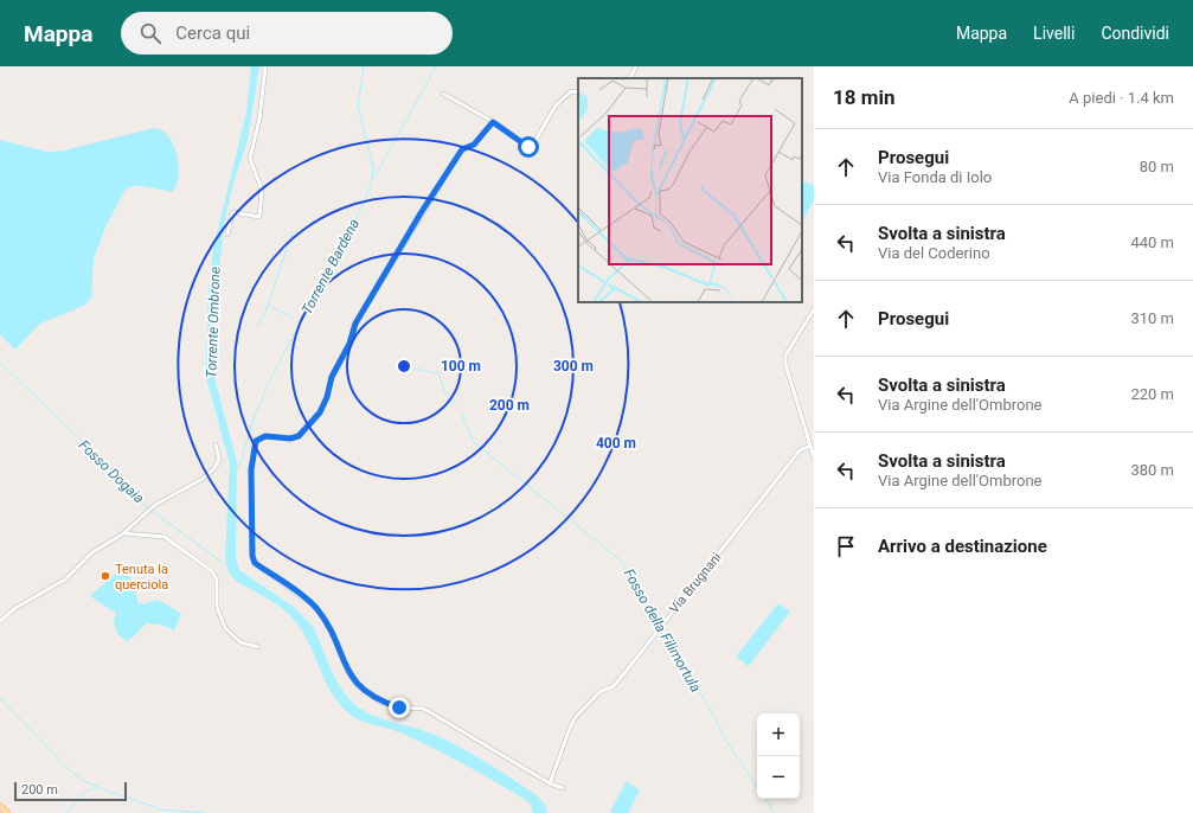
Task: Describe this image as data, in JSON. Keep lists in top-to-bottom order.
{
  "streets": {
    "street": ["Via Brugnani"]
  },
  "water": [
    "Torrente Bardena",
    "Torrente Ombrone",
    "Fosso Dogaia",
    "Fosso della Filimortula"
  ],
  "places": ["Tenuta la querciola"],
  "scale_bar": "200 m",
  "page": {
    "header": "Mappa",
    "search": "Cerca qui",
    "nav": ["Mappa", "Livelli", "Condividi"],
    "heading": ["18 min", "A piedi · 1.4 km"],
    "list": [
      ["Prosegui", "Via Fonda di Iolo", "80 m"],
      ["Svolta a sinistra", "Via del Coderino", "440 m"],
      ["Prosegui", "310 m"],
      ["Svolta a sinistra", "Via Argine dell'Ombrone", "220 m"],
      ["Svolta a sinistra", "Via Argine dell'Ombrone", "380 m"],
      "Arrivo a destinazione"
    ],
    "map_buttons": ["+", "−"],
    "scale": "200 m"
  },
  "rings": [
    "100 m",
    "300 m",
    "200 m",
    "400 m"
  ]
}
